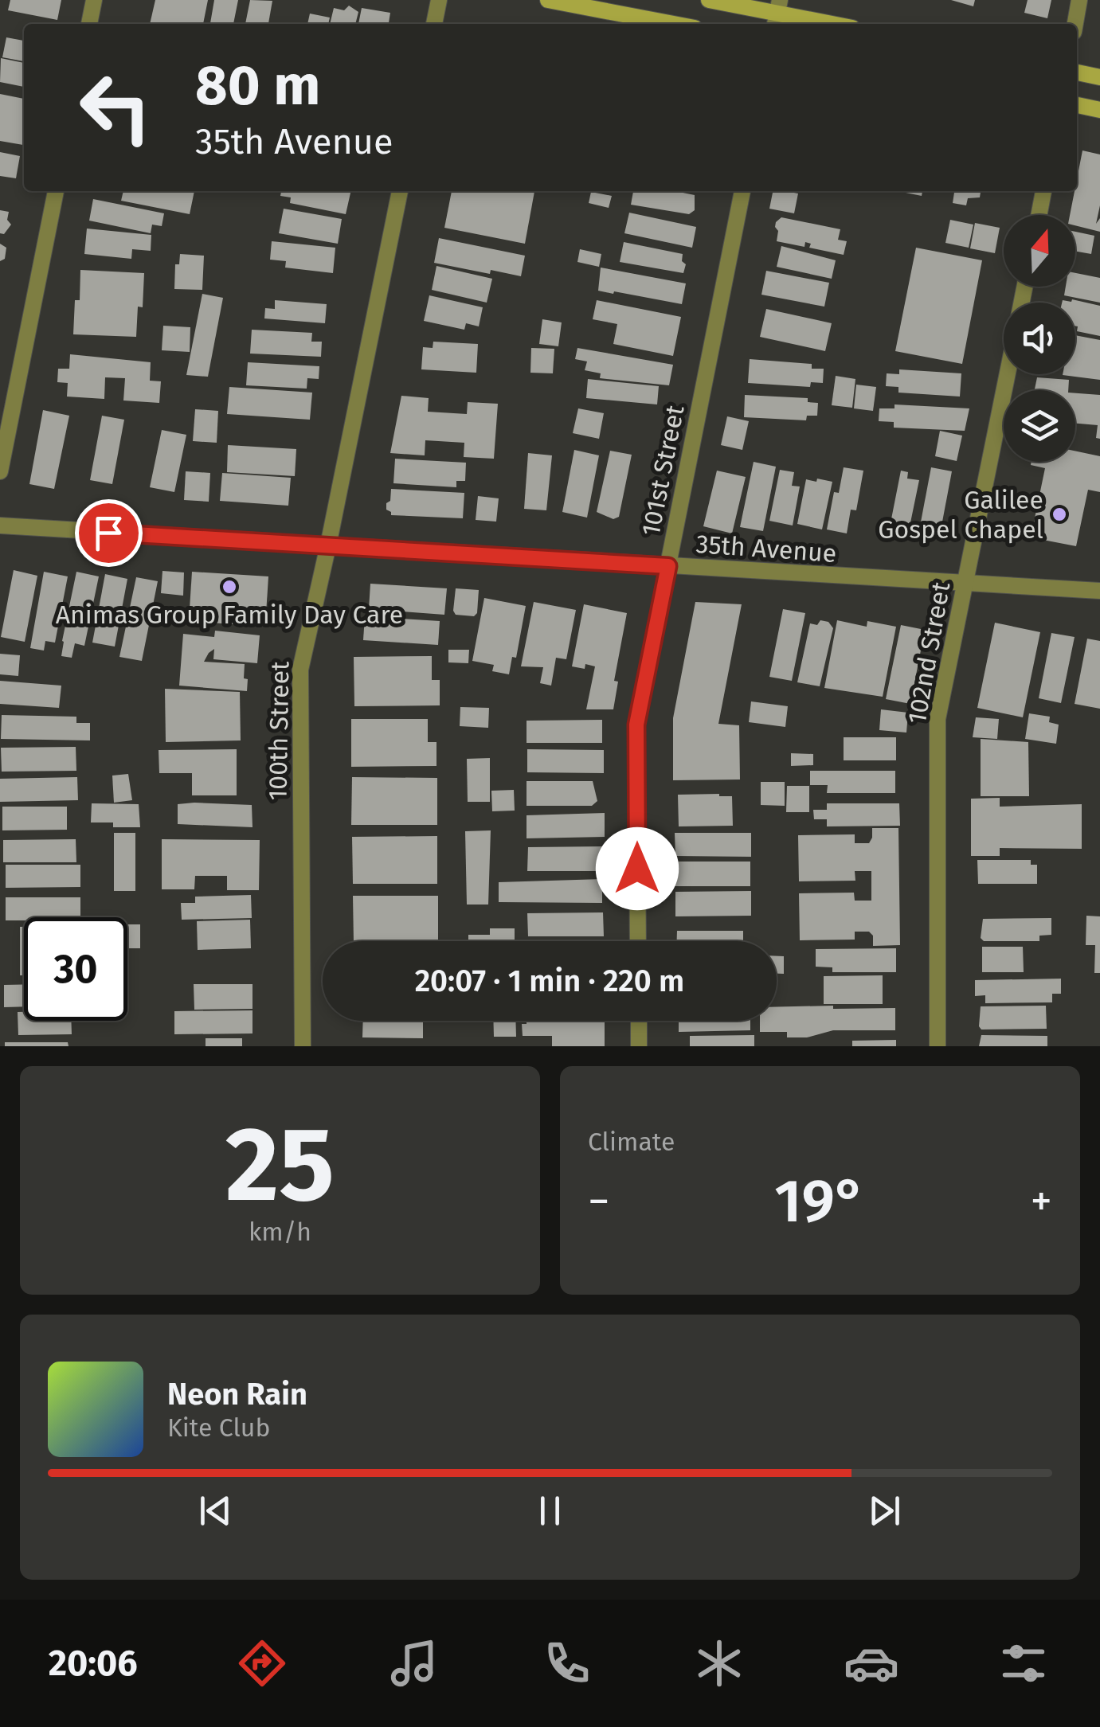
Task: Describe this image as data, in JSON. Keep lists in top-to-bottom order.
{
  "streets": {
    "street": [
      "101st Street",
      "35th Avenue",
      "102nd Street",
      "100th Street"
    ]
  },
  "crossings": [
    ["101st Street", "35th Avenue"],
    ["35th Avenue", "102nd Street"],
    ["35th Avenue", "100th Street"]
  ],
  "places": ["Galilee Gospel Chapel", "Animas Group Family Day Care"],
  "north": "top",
  "page": {
    "turn": ["80 m", "35th Avenue"],
    "limit": "30",
    "trip": "20:07 · 1 min · 220 m",
    "tile": [
      ["25", "km/h"],
      "Climate"
    ],
    "heat": ["−", "19°", "+"],
    "song": ["Neon Rain", "Kite Club"],
    "tabs": "20:06"
  }
}
